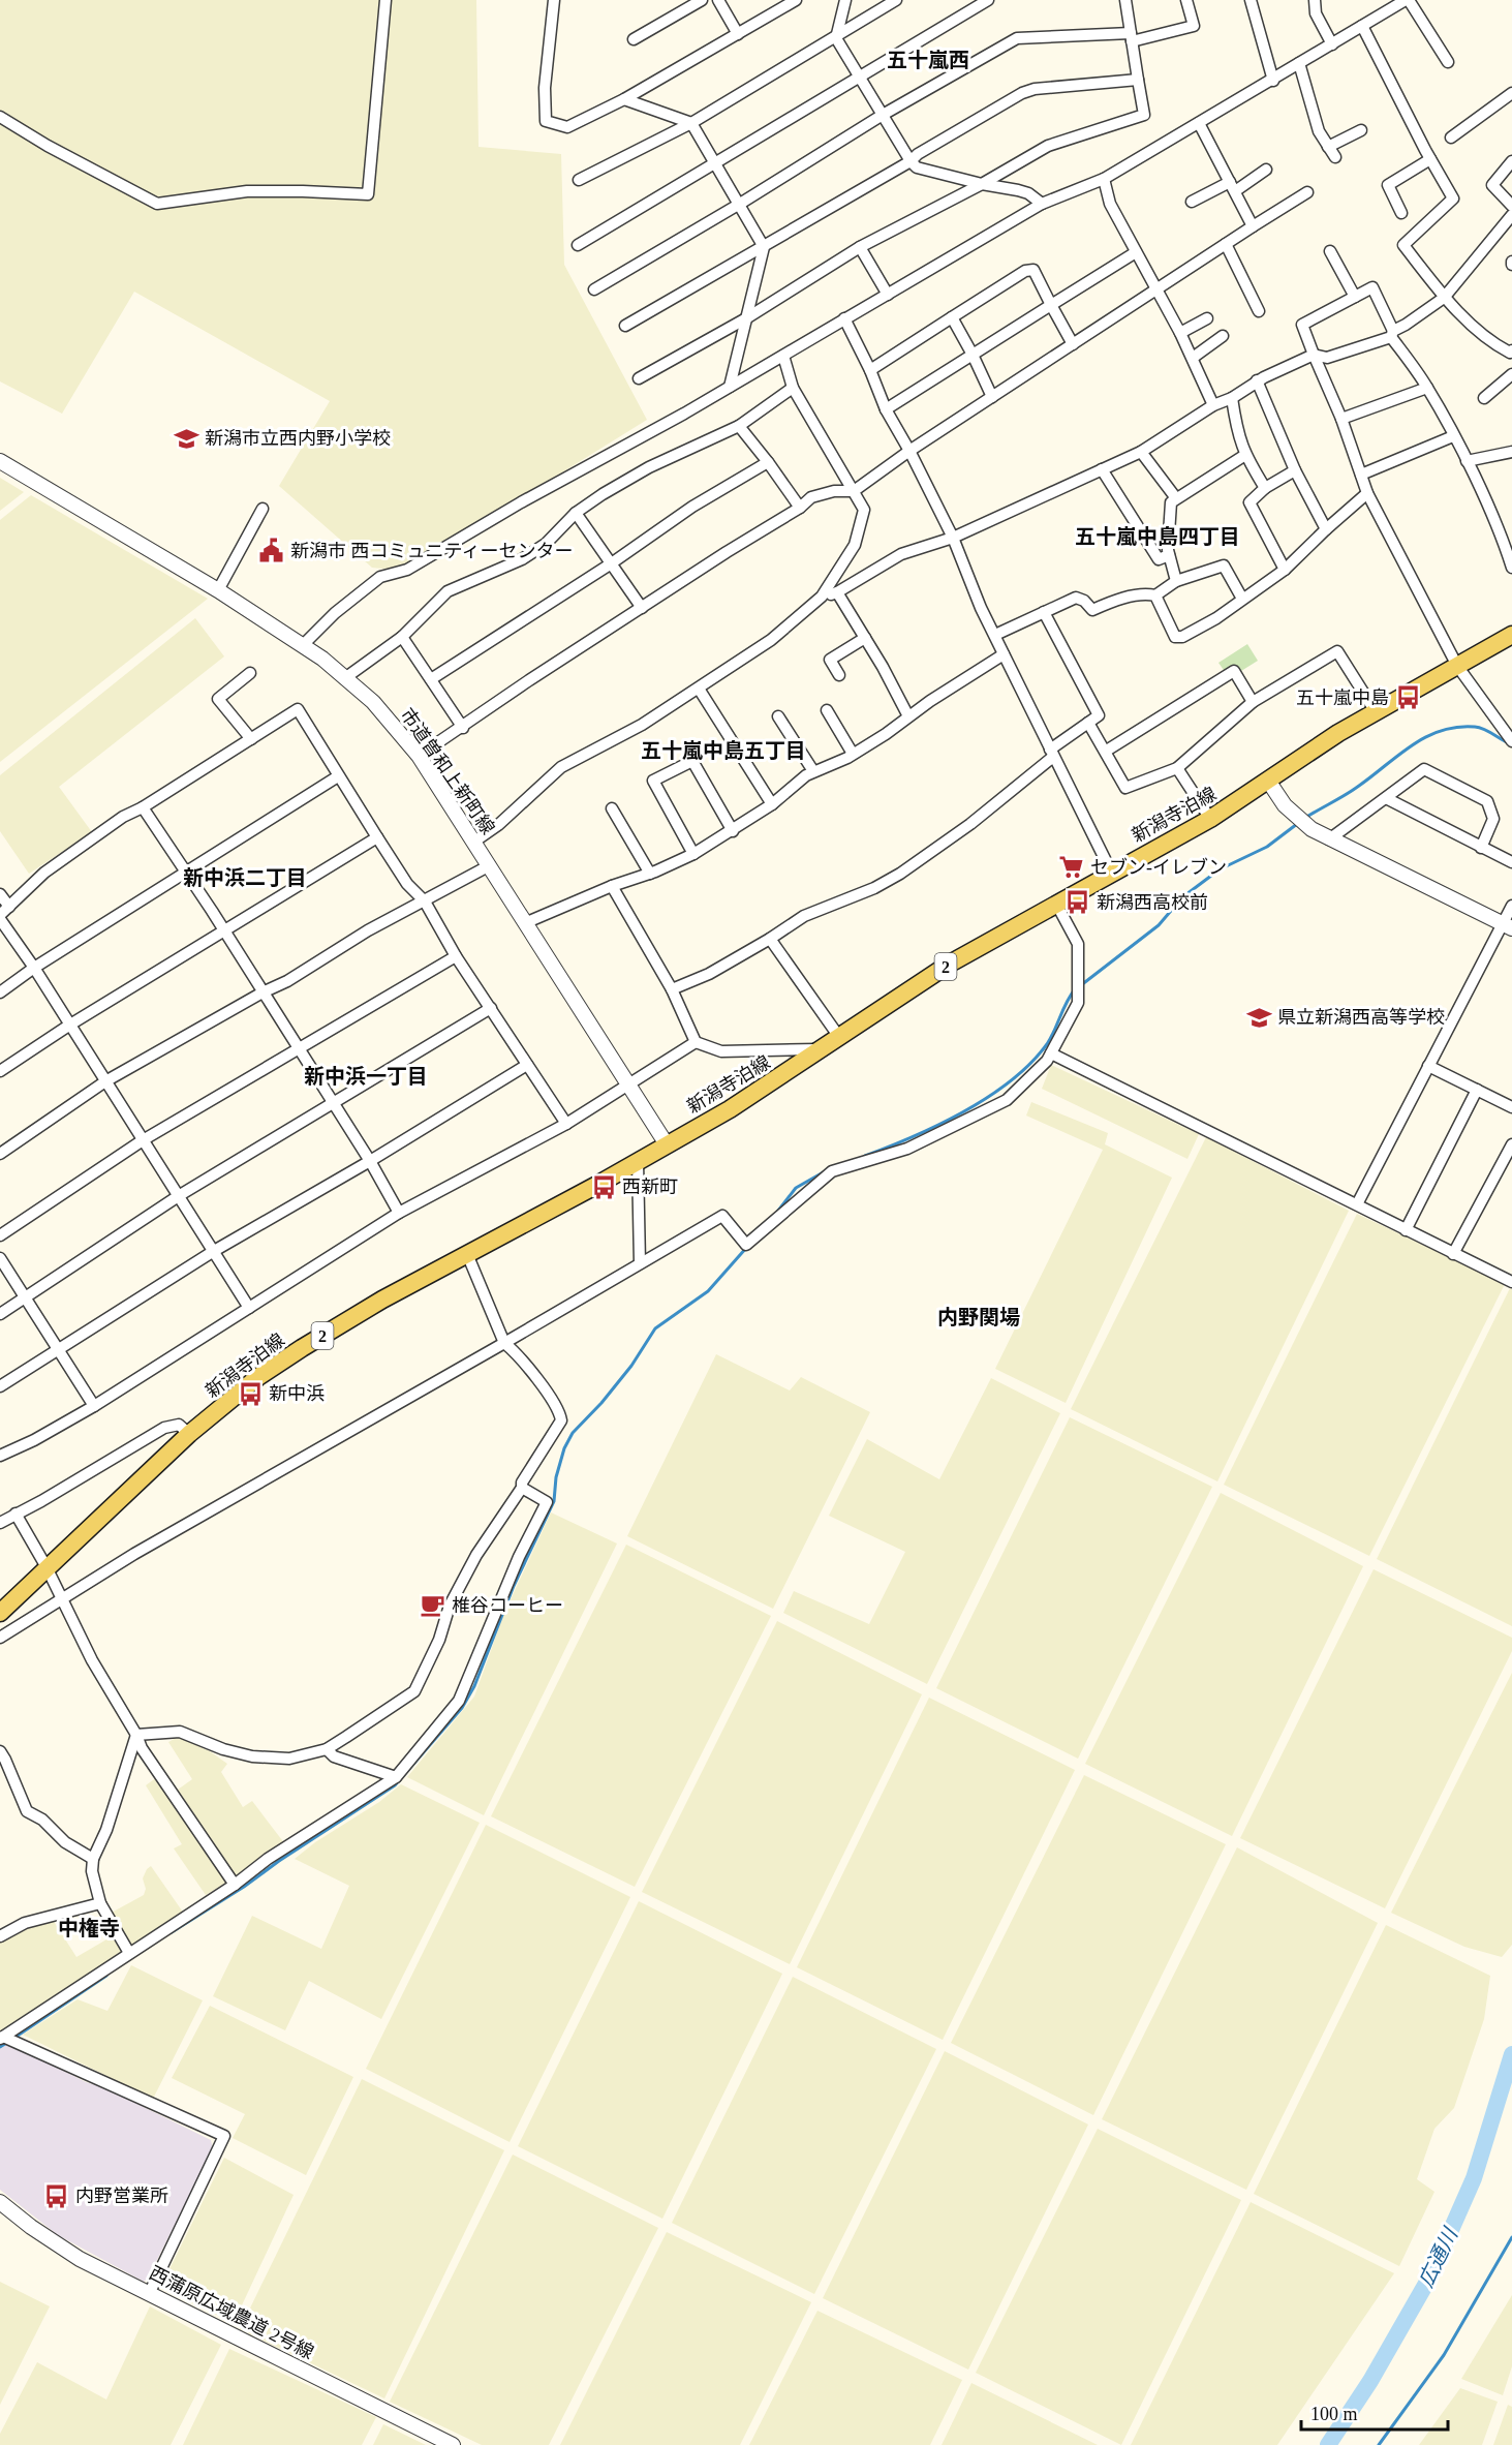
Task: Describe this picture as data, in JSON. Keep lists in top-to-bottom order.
{
  "streets": {
    "main road": ["新潟寺泊線", "2"],
    "street": ["市道曽和上新町線", "西蒲原広域農道 2号線"]
  },
  "crossings": [
    ["市道曽和上新町線", "新潟寺泊線"]
  ],
  "districts": [
    "五十嵐西",
    "五十嵐中島四丁目",
    "五十嵐中島五丁目",
    "新中浜二丁目",
    "新中浜一丁目",
    "内野関場",
    "中権寺"
  ],
  "water": ["広通川"],
  "places": {
    "school or university": ["新潟市立西内野小学校", "県立新潟西高等学校"],
    "public building": ["新潟市 西コミュニティーセンター"],
    "bus stop": [
      "五十嵐中島",
      "新潟西高校前",
      "西新町",
      "新中浜",
      "内野営業所"
    ],
    "supermarket": ["セブン-イレブン"],
    "cafe": ["椎谷コーヒー"]
  },
  "scale_bar": "100 m"
}
